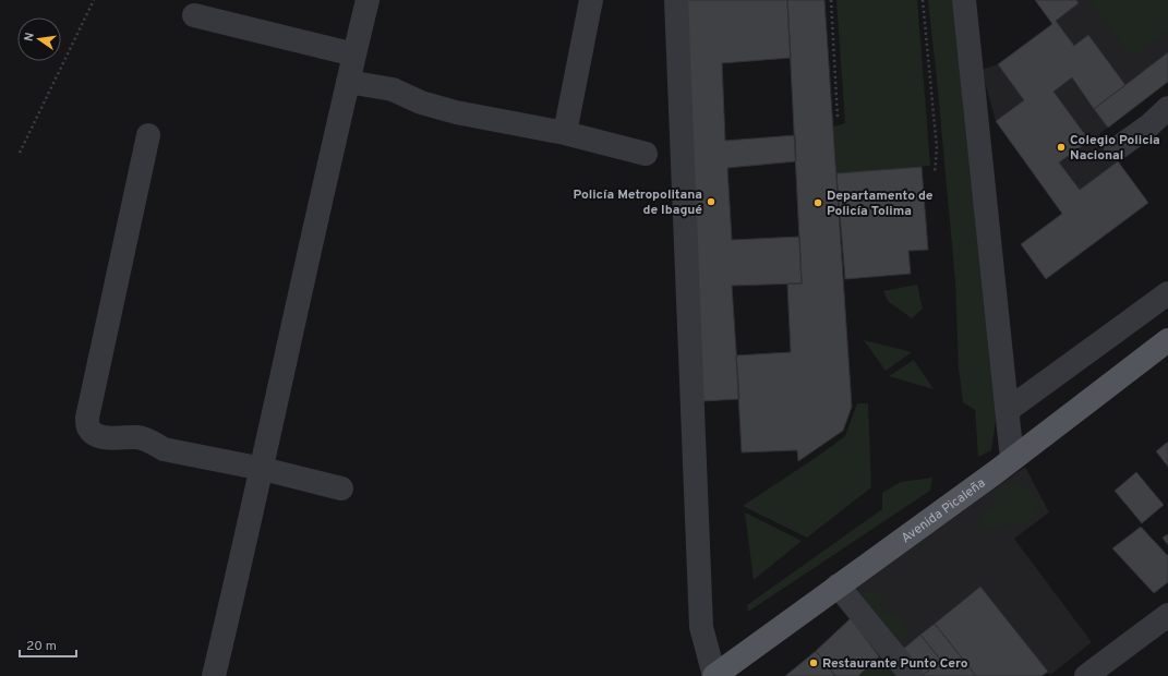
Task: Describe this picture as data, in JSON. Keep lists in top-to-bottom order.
{
  "streets": {
    "main road": ["Avenida Picaleña"]
  },
  "places": [
    "Colegio Policia Nacional",
    "Policía Metropolitana de Ibagué",
    "Departamento de Policía Tolima",
    "Restaurante Punto Cero"
  ],
  "scale_bar": "20 m",
  "north": "left"
}
